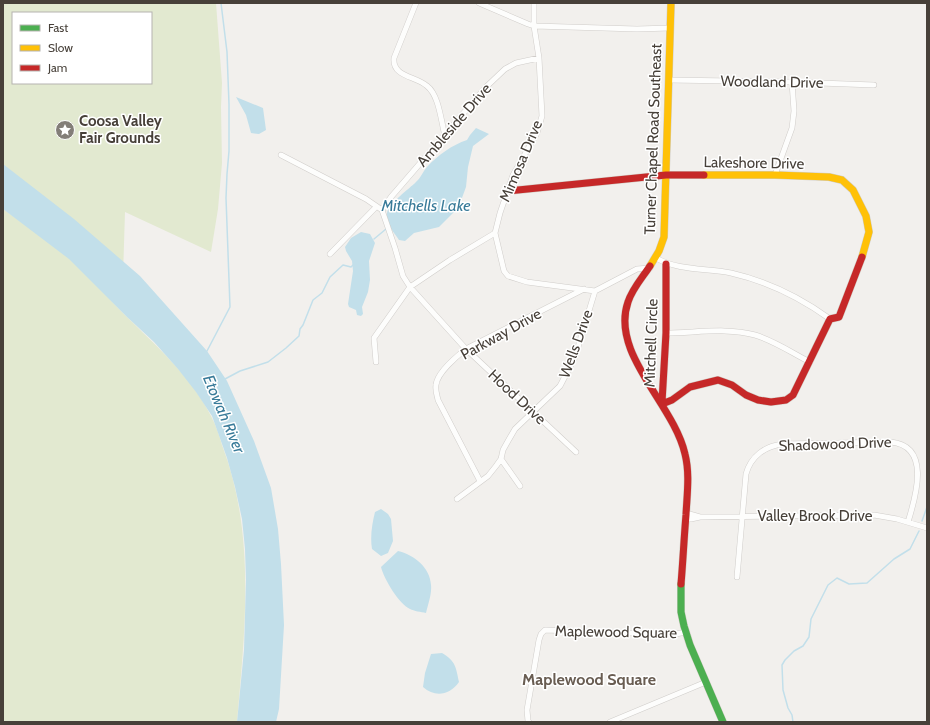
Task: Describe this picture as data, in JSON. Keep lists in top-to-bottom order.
{
  "streets": {
    "street": [
      "Woodland Drive",
      "Ambleside Drive",
      "Turner Chapel Road Southeast",
      "Mimosa Drive",
      "Lakeshore Drive",
      "Parkway Drive",
      "Mitchell Circle",
      "Wells Drive",
      "Hood Drive",
      "Shadowood Drive",
      "Valley Brook Drive",
      "Maplewood Square"
    ]
  },
  "crossings": [
    ["Woodland Drive", "Turner Chapel Road Southeast"],
    ["Ambleside Drive", "Mimosa Drive"],
    ["Turner Chapel Road Southeast", "Lakeshore Drive"],
    ["Turner Chapel Road Southeast", "Mitchell Circle"],
    ["Turner Chapel Road Southeast", "Valley Brook Drive"],
    ["Turner Chapel Road Southeast", "Maplewood Square"],
    ["Mimosa Drive", "Lakeshore Drive"],
    ["Mimosa Drive", "Parkway Drive"],
    ["Mimosa Drive", "Wells Drive"],
    ["Lakeshore Drive", "Mitchell Circle"],
    ["Parkway Drive", "Wells Drive"],
    ["Parkway Drive", "Hood Drive"],
    ["Wells Drive", "Hood Drive"],
    ["Shadowood Drive", "Valley Brook Drive"]
  ],
  "districts": ["Maplewood Square"],
  "water": ["Mitchells Lake", "Etowah River"],
  "places": {
    "place": ["Coosa Valley Fair Grounds"]
  },
  "legend": ["Fast", "Slow", "Jam"]
}
